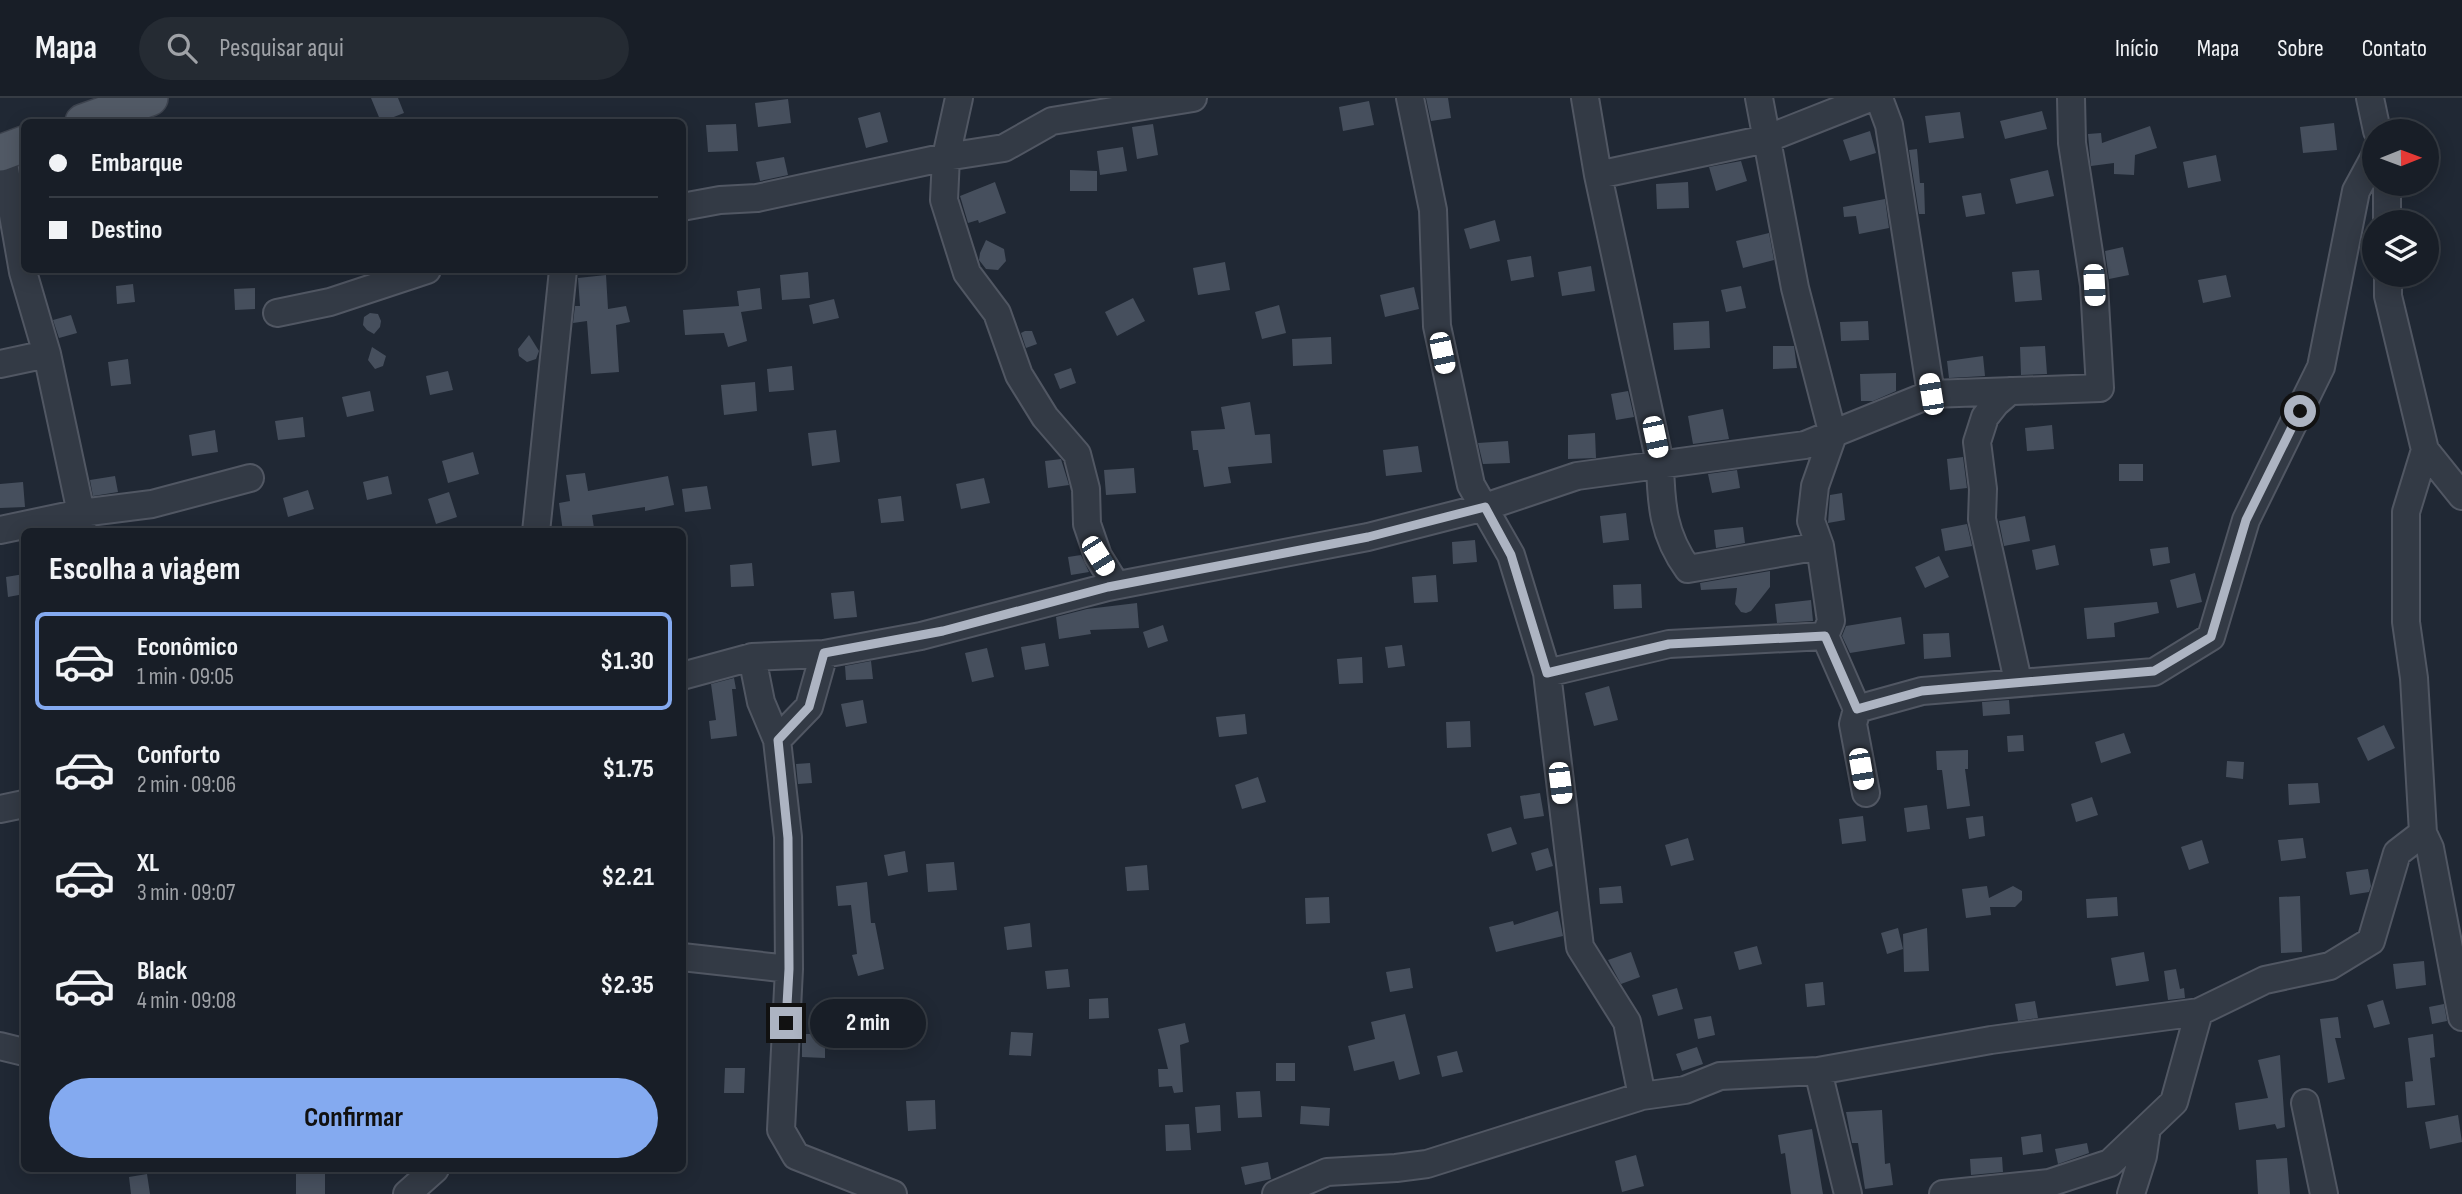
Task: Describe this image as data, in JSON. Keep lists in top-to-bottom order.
{
  "north": "right",
  "page": {
    "header": "Mapa",
    "search": "Pesquisar aqui",
    "nav": [
      "Início",
      "Mapa",
      "Sobre",
      "Contato"
    ],
    "banner": ["Embarque", "Destino"],
    "heading": "Escolha a viagem",
    "list": [
      {
        "name": "Econômico",
        "note": "1 min · 09:05",
        "value": "$1.30"
      },
      {
        "name": "Conforto",
        "note": "2 min · 09:06",
        "value": "$1.75"
      },
      {
        "name": "XL",
        "note": "3 min · 09:07",
        "value": "$2.21"
      },
      {
        "name": "Black",
        "note": "4 min · 09:08",
        "value": "$2.35"
      }
    ],
    "bubble": "2 min",
    "buttons": "Confirmar"
  }
}
